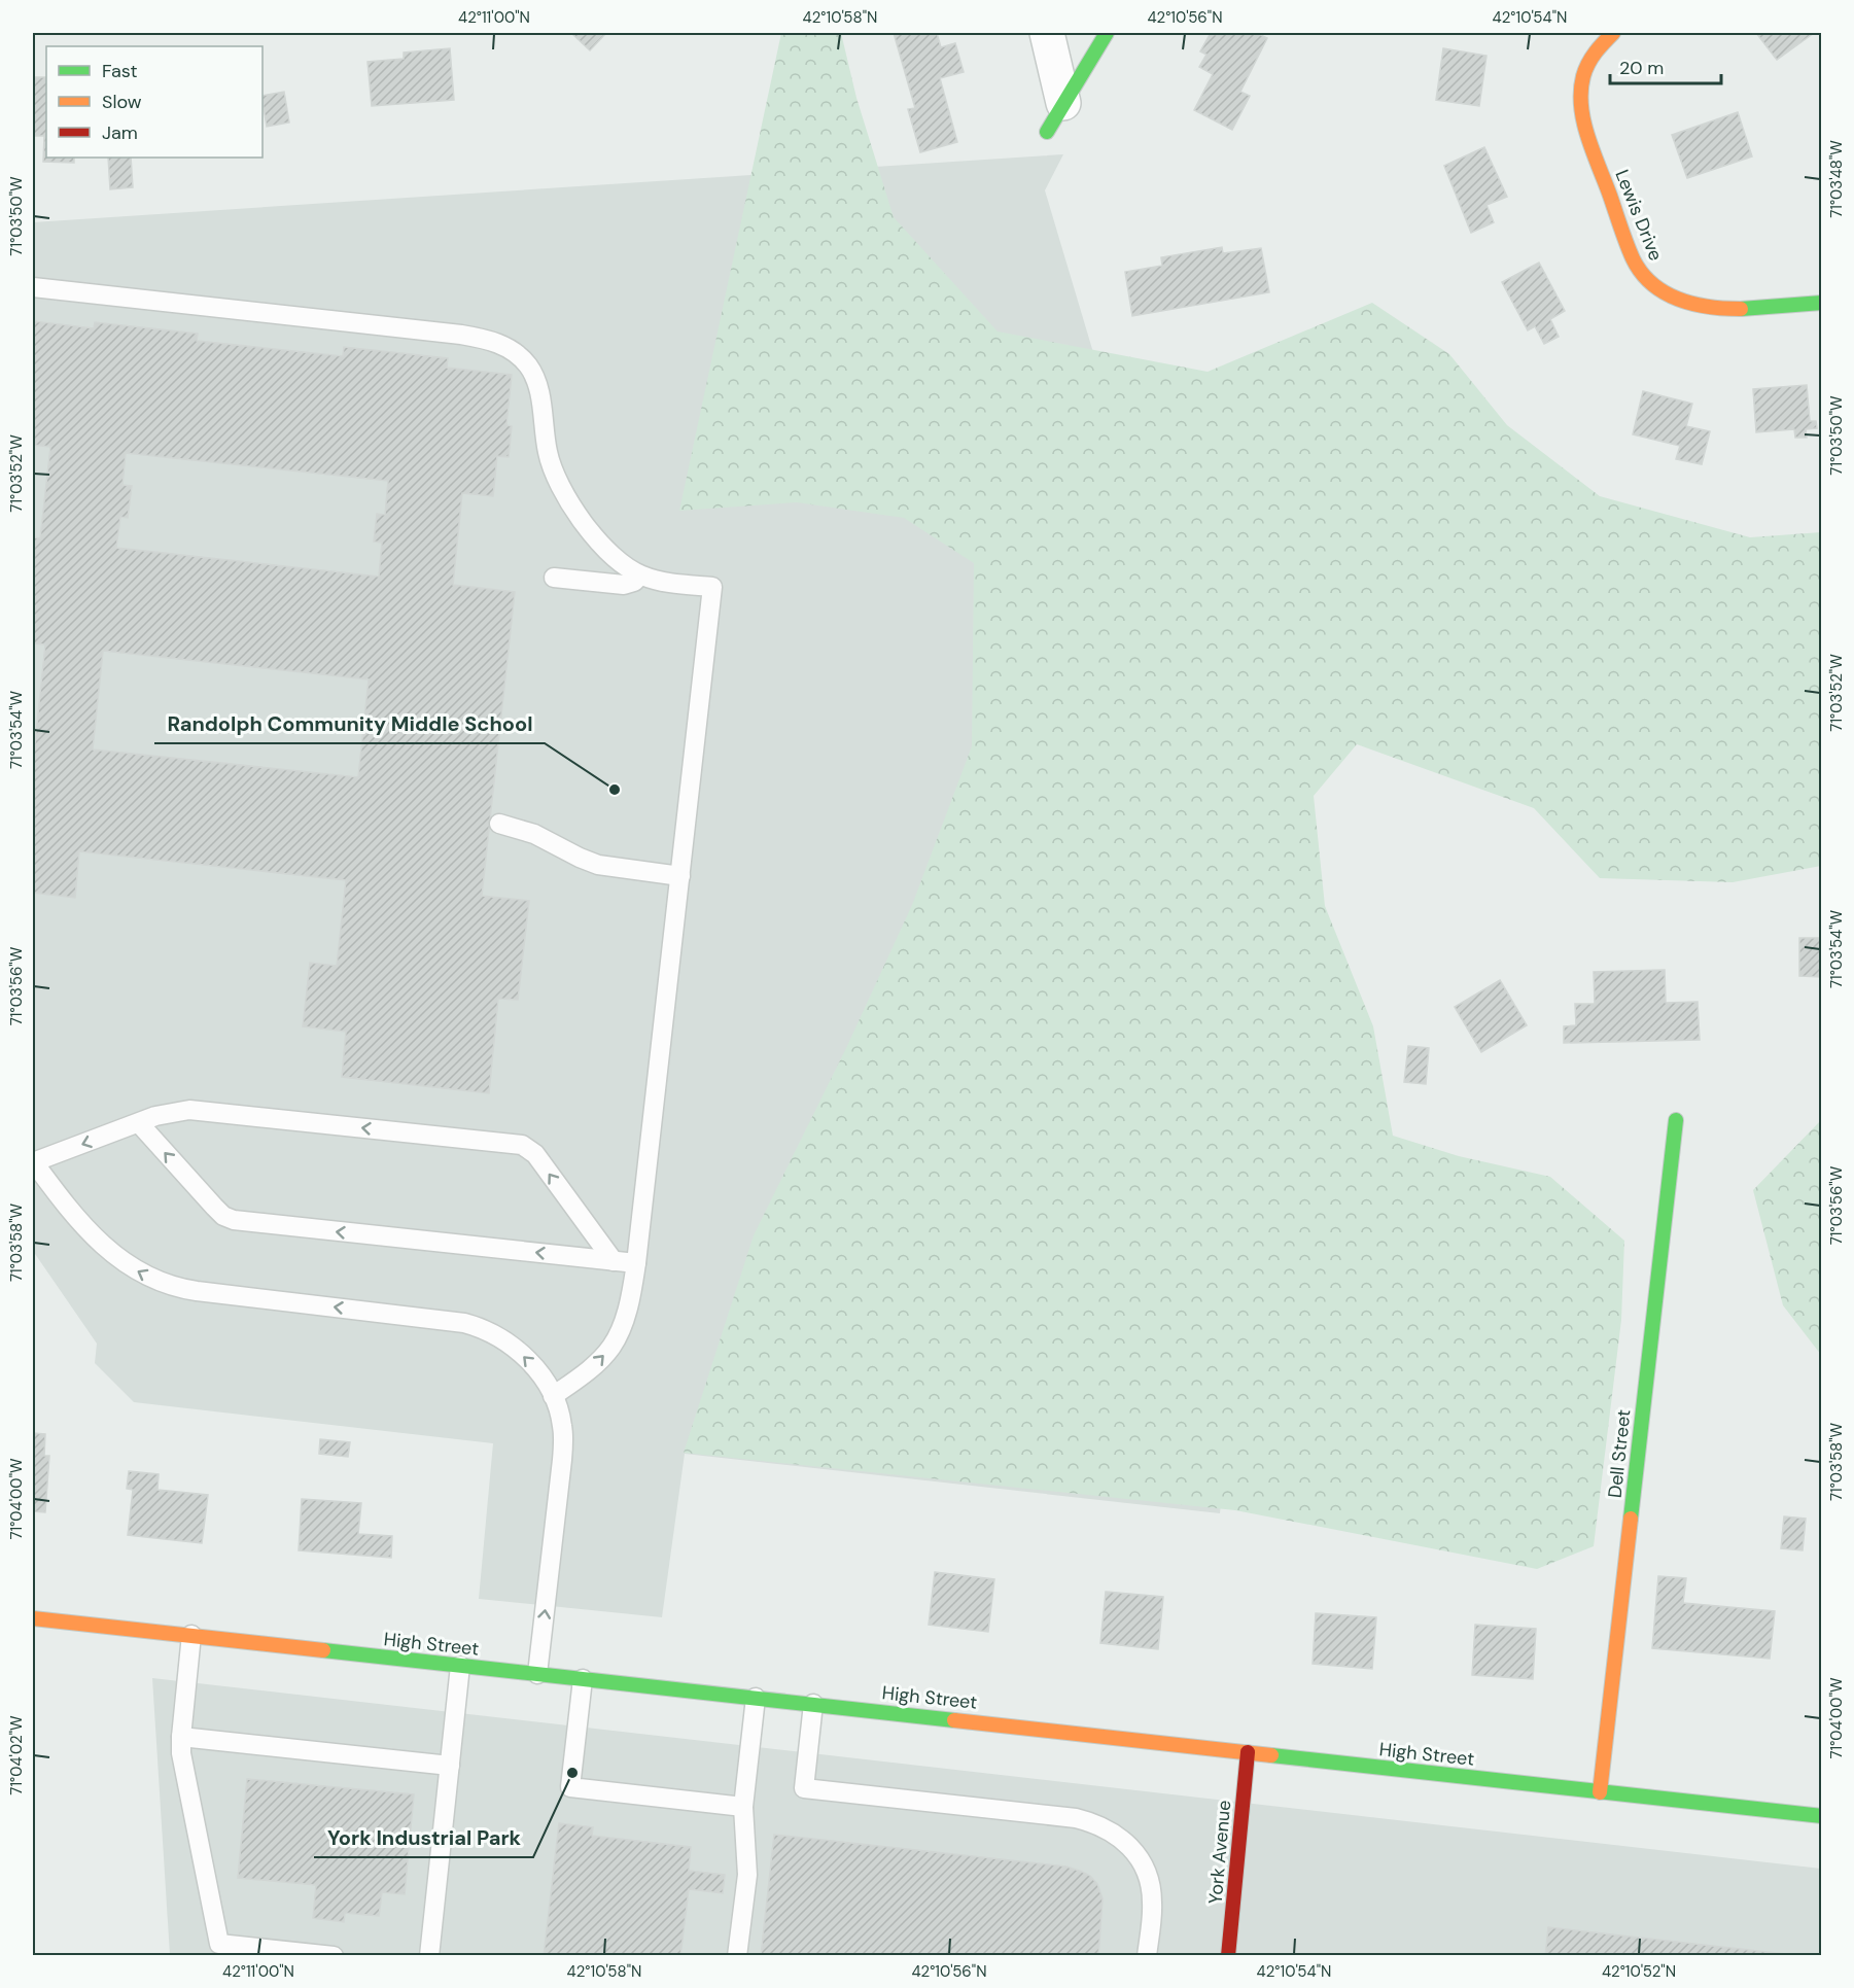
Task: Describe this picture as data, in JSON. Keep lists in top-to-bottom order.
{
  "streets": {
    "main road": [
      "Lewis Drive",
      "Dell Street",
      "High Street",
      "York Avenue"
    ]
  },
  "crossings": [
    ["Dell Street", "High Street"],
    ["High Street", "York Avenue"]
  ],
  "places": ["Randolph Community Middle School", "York Industrial Park"],
  "legend": ["Fast", "Slow", "Jam"],
  "scale_bar": "20 m",
  "coordinates": [
    "42°11'00\"N",
    "42°10'58\"N",
    "42°10'56\"N",
    "42°10'54\"N",
    "71°03'48\"W",
    "71°03'50\"W",
    "71°03'52\"W",
    "71°03'54\"W",
    "71°03'56\"W",
    "71°03'58\"W",
    "71°04'00\"W",
    "71°04'02\"W",
    "42°10'52\"N"
  ]
}
